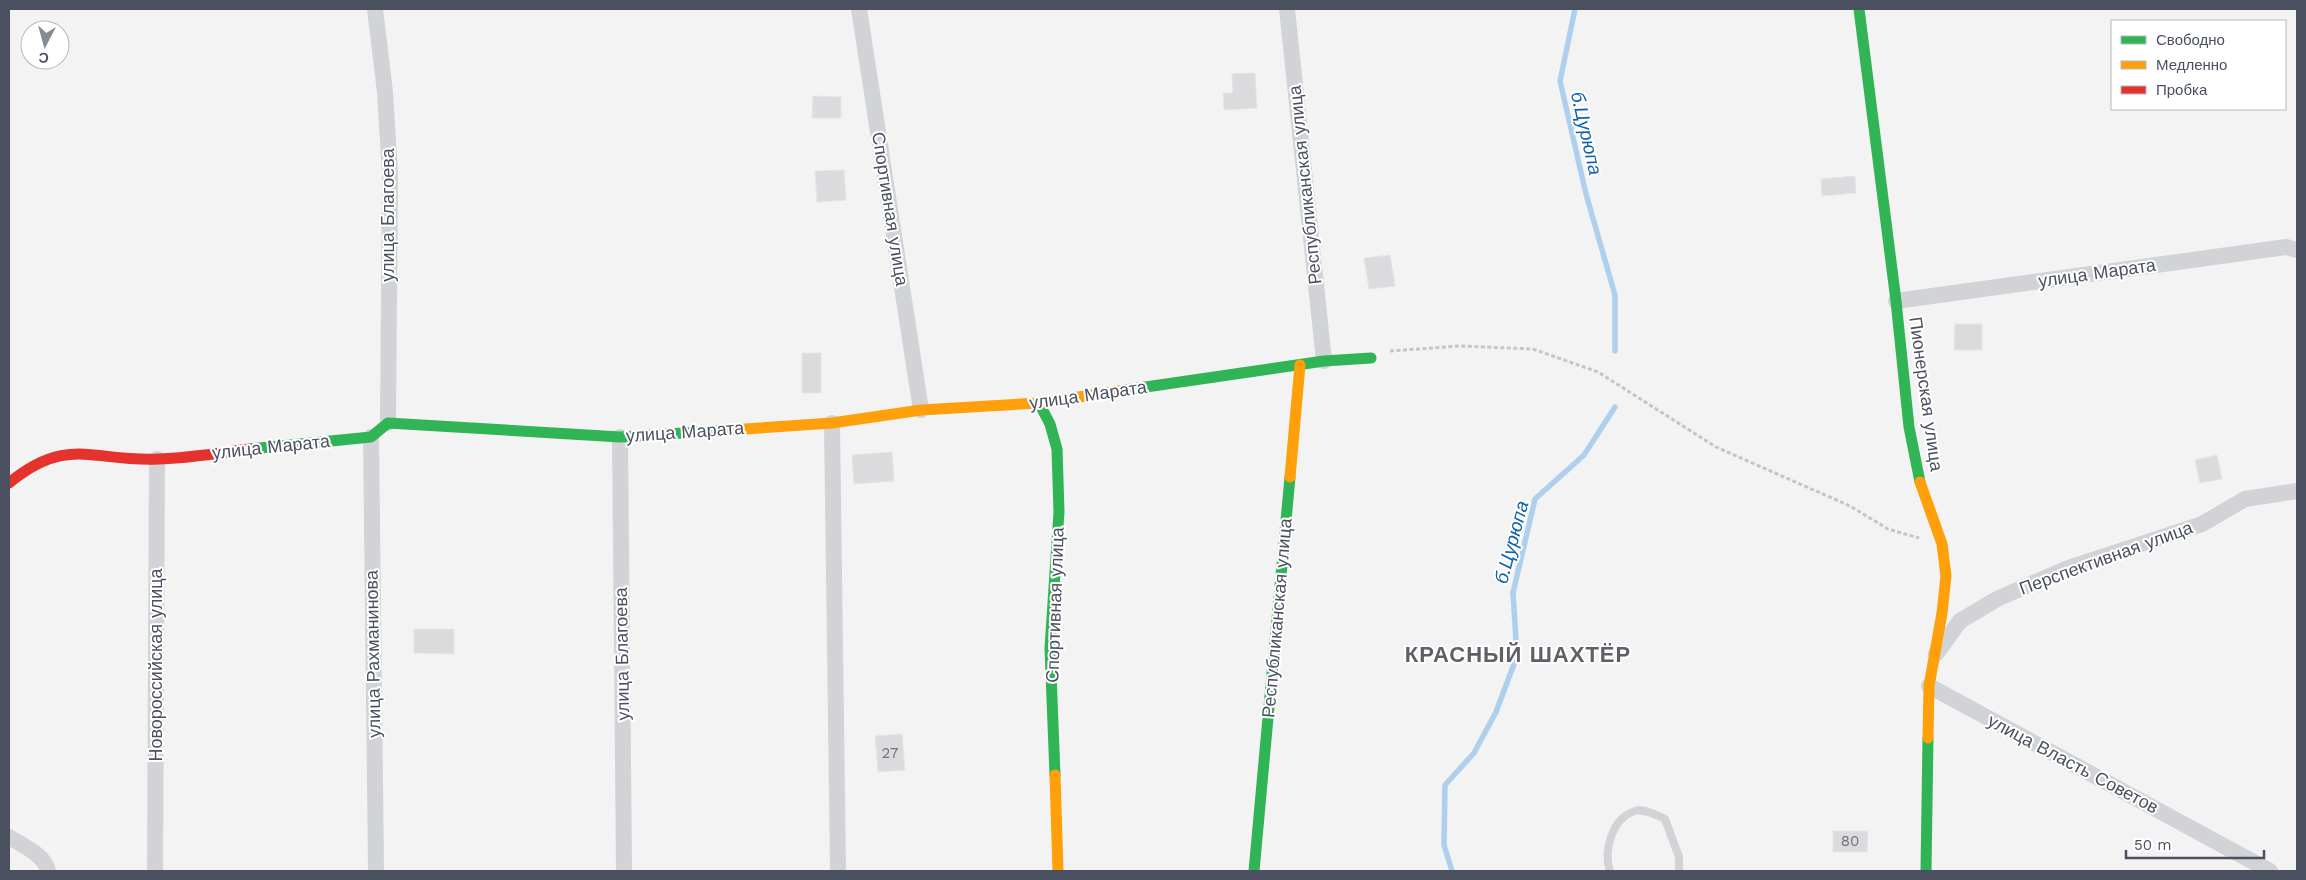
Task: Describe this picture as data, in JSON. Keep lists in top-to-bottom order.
{
  "streets": {
    "street": [
      "Республиканская улица",
      "Спортивная улица",
      "улица Благоева",
      "улица Марата",
      "Пионерская улица",
      "Перспективная улица",
      "улица Рахманинова",
      "Новороссийская улица",
      "улица Власть Советов"
    ]
  },
  "crossings": [
    ["Республиканская улица", "улица Марата"],
    ["Спортивная улица", "улица Марата"],
    ["улица Благоева", "улица Марата"],
    ["улица Марата", "Пионерская улица"],
    ["улица Марата", "улица Рахманинова"],
    ["улица Марата", "Новороссийская улица"],
    ["Пионерская улица", "Перспективная улица"],
    ["Пионерская улица", "улица Власть Советов"]
  ],
  "districts": ["КРАСНЫЙ ШАХТЁР"],
  "water": ["б.Цурюпа"],
  "house_numbers": ["27", "80"],
  "legend": ["Свободно", "Медленно", "Пробка"],
  "scale_bar": "50 m",
  "north": "bottom"
}
